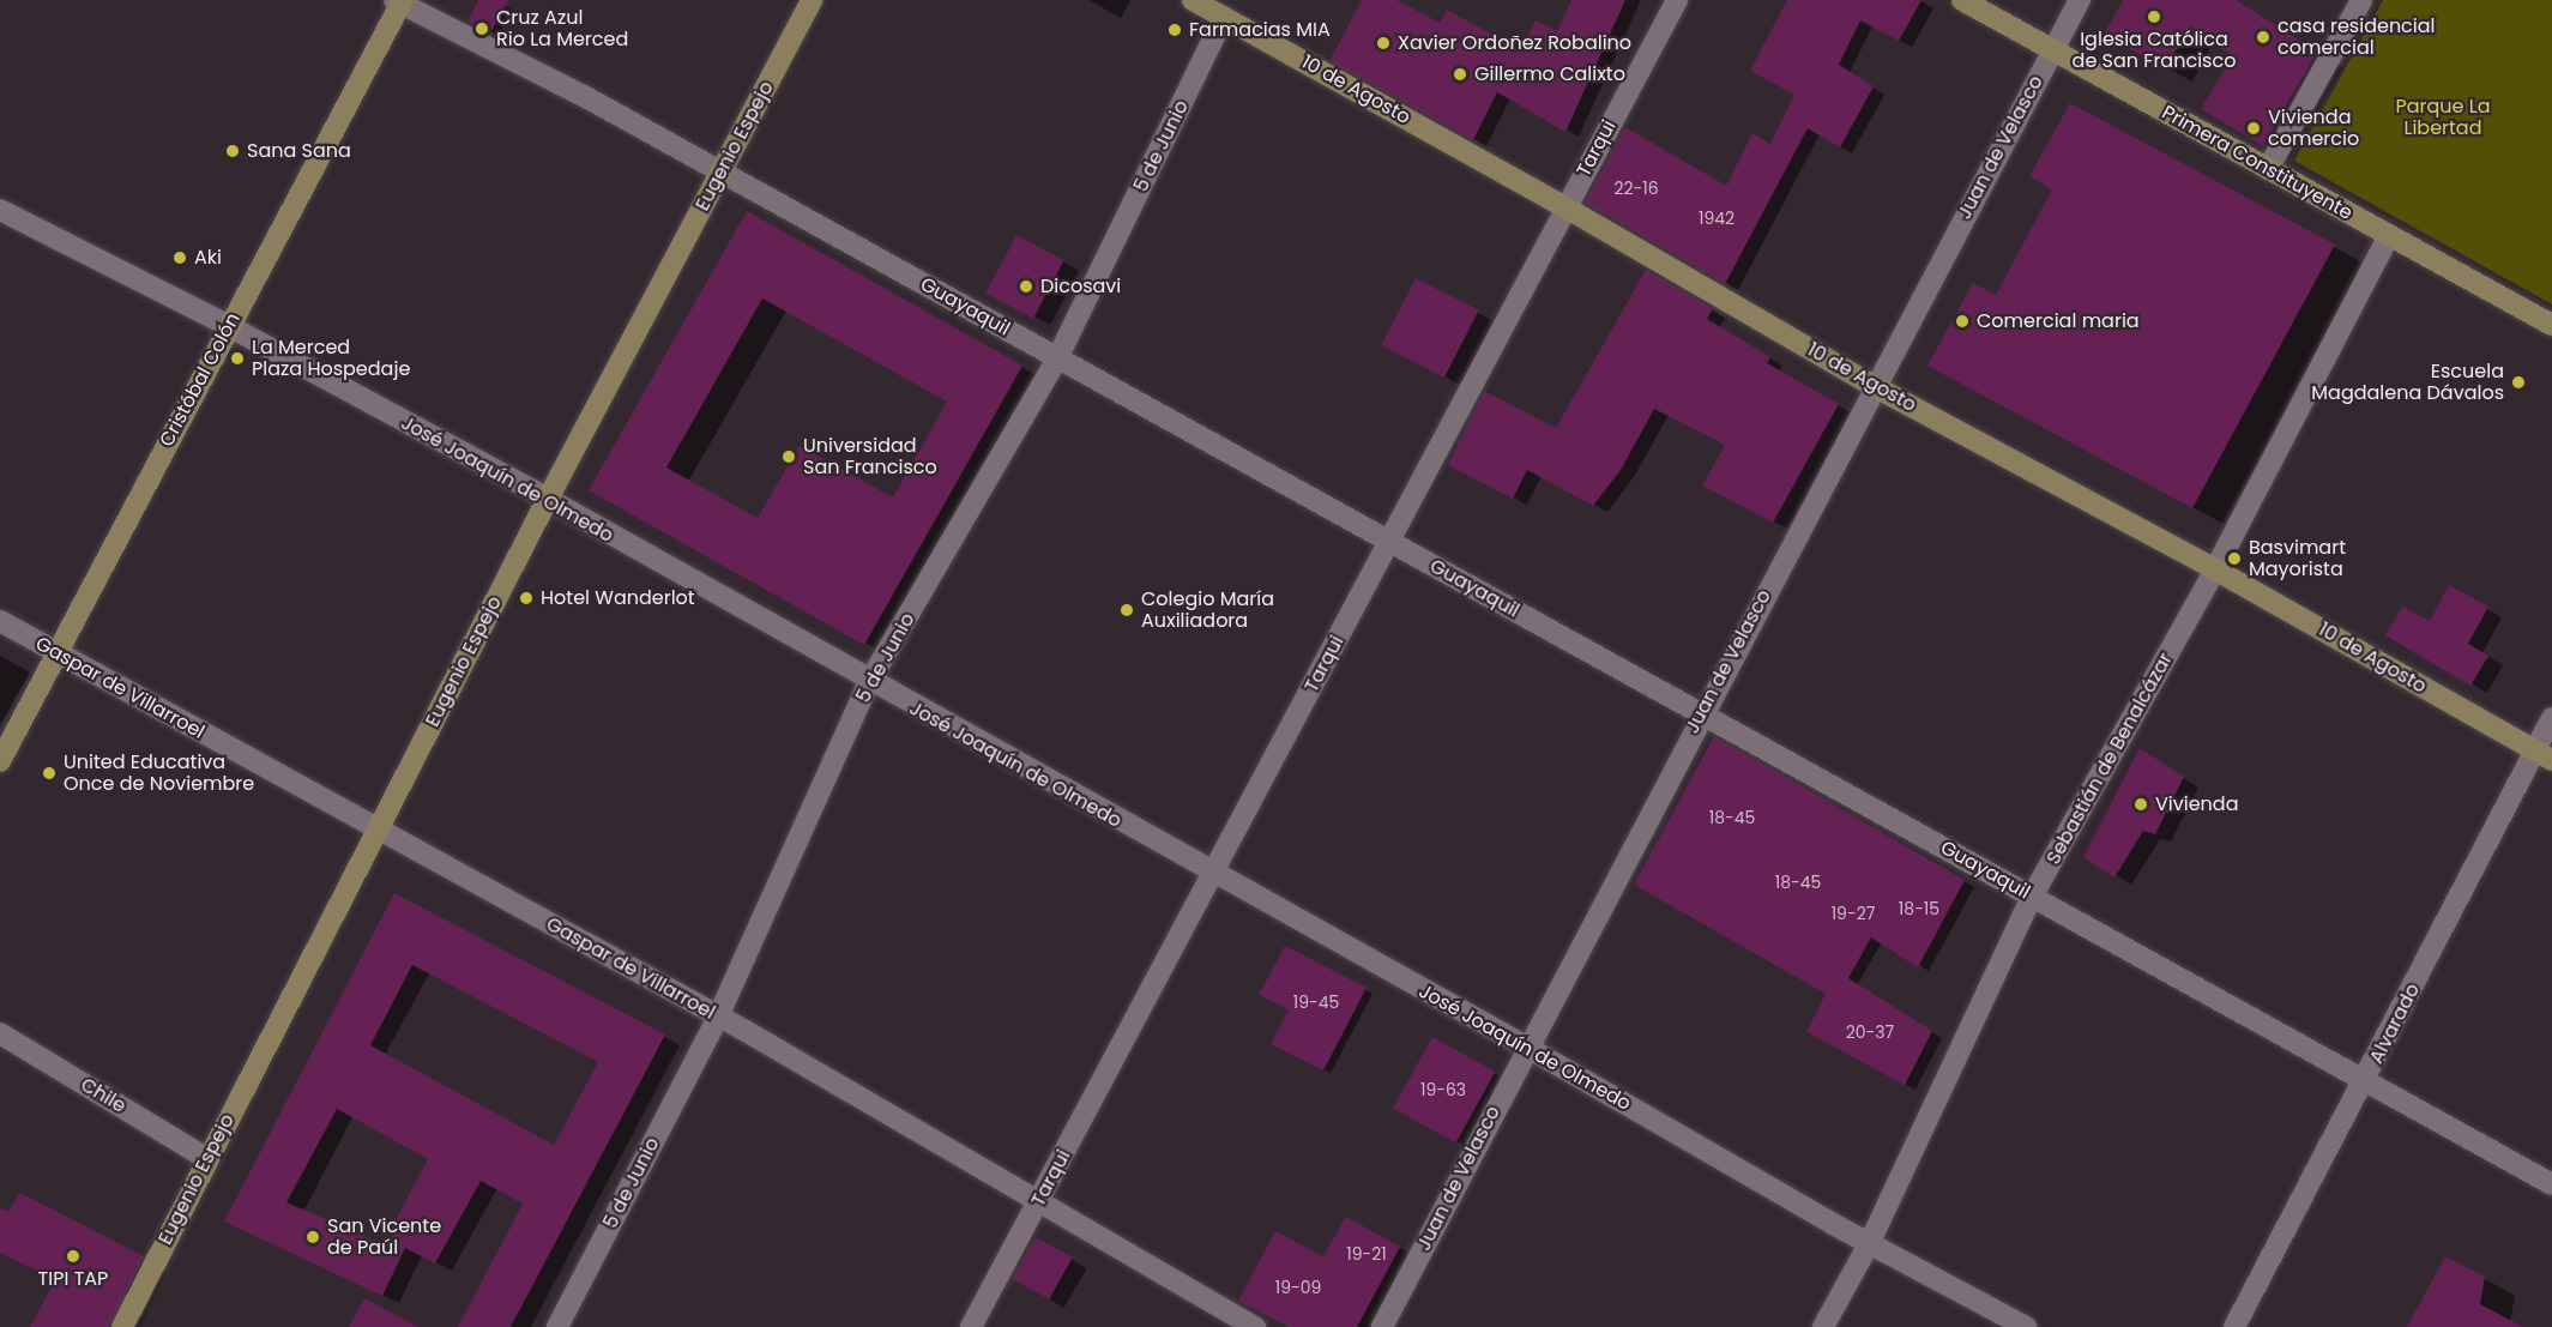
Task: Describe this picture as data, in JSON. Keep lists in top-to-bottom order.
{
  "streets": {
    "street": [
      "10 de Agosto",
      "Eugenio Espejo",
      "5 de Junio",
      "Juan de Velasco",
      "Tarqui",
      "Primera Constituyente",
      "Guayaquil",
      "Cristóbal Colón",
      "José Joaquín de Olmedo",
      "Gaspar de Villarroel",
      "Sebastián de Benalcázar",
      "Alvarado",
      "Chile"
    ]
  },
  "crossings": [
    ["10 de Agosto", "5 de Junio"],
    ["10 de Agosto", "Juan de Velasco"],
    ["10 de Agosto", "Tarqui"],
    ["10 de Agosto", "Sebastián de Benalcázar"],
    ["10 de Agosto", "Alvarado"],
    ["Eugenio Espejo", "Guayaquil"],
    ["Eugenio Espejo", "José Joaquín de Olmedo"],
    ["Eugenio Espejo", "Gaspar de Villarroel"],
    ["Eugenio Espejo", "Chile"],
    ["5 de Junio", "Guayaquil"],
    ["5 de Junio", "José Joaquín de Olmedo"],
    ["5 de Junio", "Gaspar de Villarroel"],
    ["Juan de Velasco", "Primera Constituyente"],
    ["Juan de Velasco", "Guayaquil"],
    ["Juan de Velasco", "José Joaquín de Olmedo"],
    ["Tarqui", "Guayaquil"],
    ["Tarqui", "José Joaquín de Olmedo"],
    ["Tarqui", "Gaspar de Villarroel"],
    ["Primera Constituyente", "Sebastián de Benalcázar"],
    ["Guayaquil", "Cristóbal Colón"],
    ["Guayaquil", "Sebastián de Benalcázar"],
    ["Guayaquil", "Alvarado"],
    ["Cristóbal Colón", "José Joaquín de Olmedo"],
    ["Cristóbal Colón", "Gaspar de Villarroel"],
    ["José Joaquín de Olmedo", "Sebastián de Benalcázar"]
  ],
  "parks": ["Parque La Libertad"],
  "places": [
    "Iglesia Católica de San Francisco",
    "Cruz Azul Rio La Merced",
    "Farmacias MIA",
    "casa residencial comercial",
    "Xavier Ordoñez Robalino",
    "Gillermo Calixto",
    "Vivienda comercio",
    "Sana Sana",
    "Aki",
    "Dicosavi",
    "Comercial maria",
    "La Merced Plaza Hospedaje",
    "Escuela Magdalena Dávalos",
    "Universidad San Francisco",
    "Basvimart Mayorista",
    "Hotel Wanderlot",
    "Colegio María Auxiliadora",
    "United Educativa Once de Noviembre",
    "Vivienda",
    "San Vicente de Paúl",
    "TIPI TAP"
  ],
  "house_numbers": [
    "22-16",
    "1942",
    "18-45",
    "18-45",
    "18-15",
    "19-27",
    "19-45",
    "20-37",
    "19-63",
    "19-21",
    "19-09"
  ]
}
